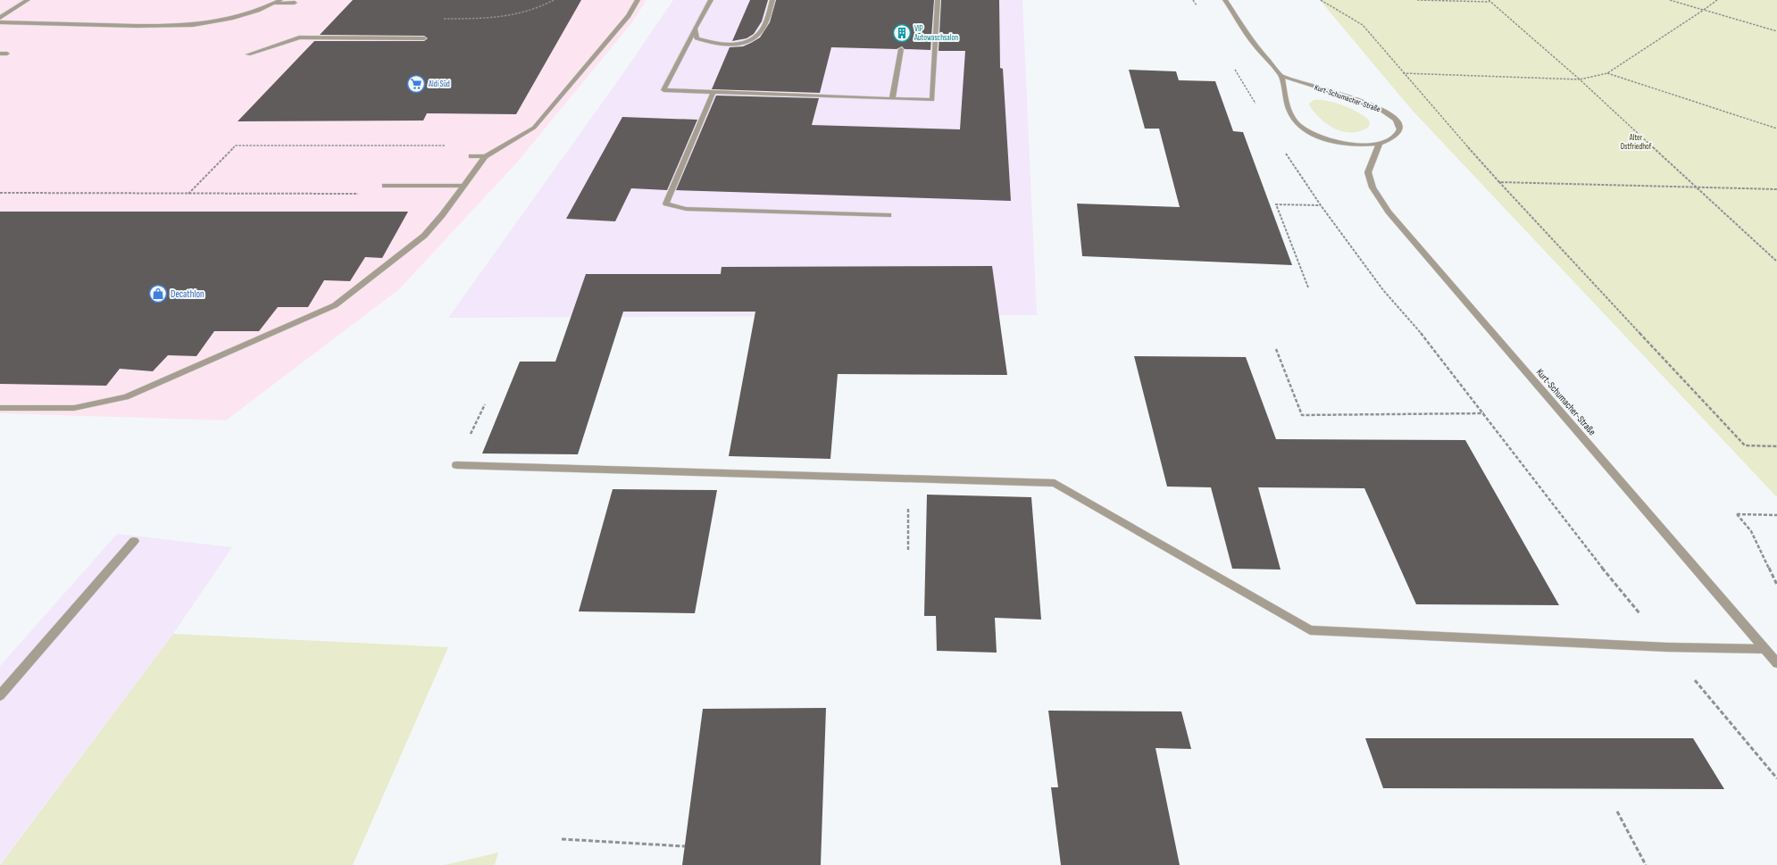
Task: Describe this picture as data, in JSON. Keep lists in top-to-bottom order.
{
  "streets": {
    "street": ["Kurt-Schumacher-Straße"]
  },
  "parks": ["Alter Ostfriedhof"],
  "places": {
    "building": ["VIP Autowaschsalon"],
    "supermarket": ["Aldi Süd"],
    "shop": ["Decathlon"]
  }
}
